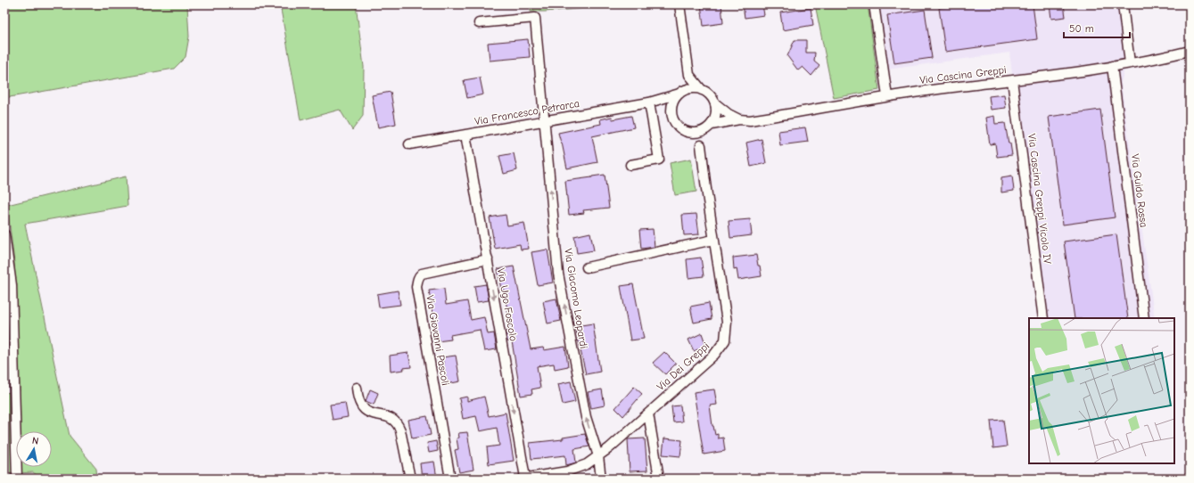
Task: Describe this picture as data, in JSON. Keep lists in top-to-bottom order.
{
  "streets": {
    "street": [
      "Via Cascina Greppi",
      "Via Francesco Petrarca",
      "Via Guido Rossa",
      "Via Cascina Greppi Vicolo IV",
      "Via Giacomo Leopardi",
      "Via Ugo Foscolo",
      "Via Giovanni Pascoli",
      "Via Dei Greppi"
    ]
  },
  "crossings": [
    ["Via Cascina Greppi", "Via Francesco Petrarca"],
    ["Via Cascina Greppi", "Via Guido Rossa"],
    ["Via Cascina Greppi", "Via Cascina Greppi Vicolo IV"],
    ["Via Francesco Petrarca", "Via Giacomo Leopardi"],
    ["Via Francesco Petrarca", "Via Ugo Foscolo"],
    ["Via Giacomo Leopardi", "Via Dei Greppi"],
    ["Via Ugo Foscolo", "Via Giovanni Pascoli"],
    ["Via Ugo Foscolo", "Via Dei Greppi"]
  ],
  "one_way": ["Via Giacomo Leopardi", "Via Ugo Foscolo"],
  "scale_bar": "50 m",
  "north": "top"
}
